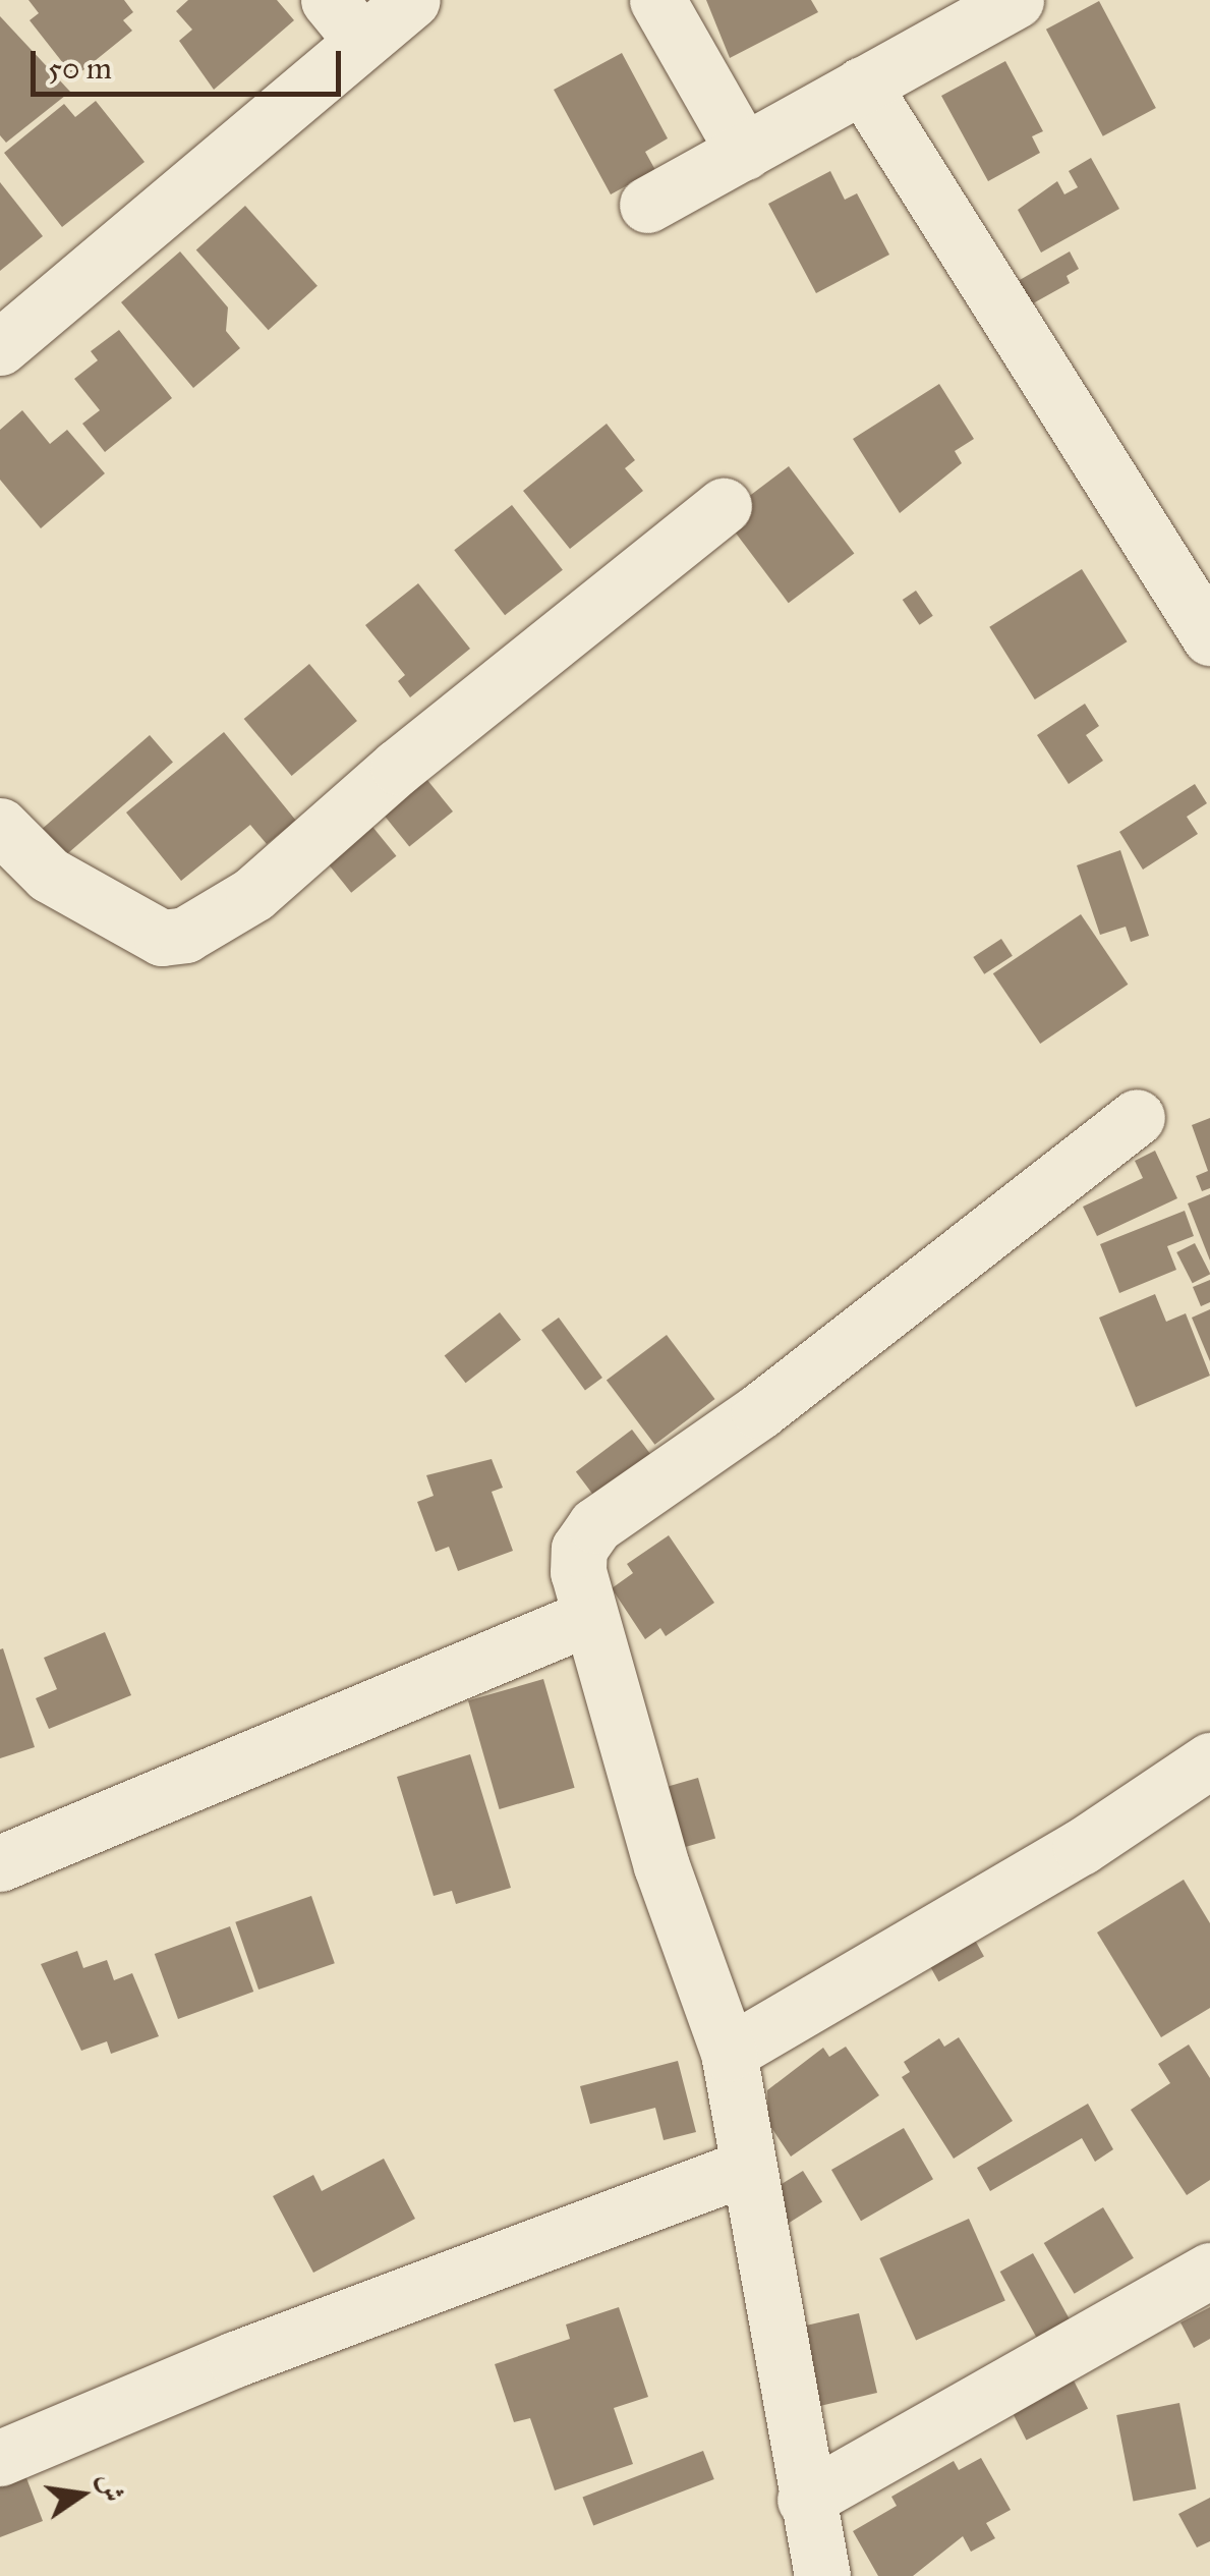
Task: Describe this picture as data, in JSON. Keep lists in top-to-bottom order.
{
  "scale_bar": "50 m",
  "north": "right"
}
